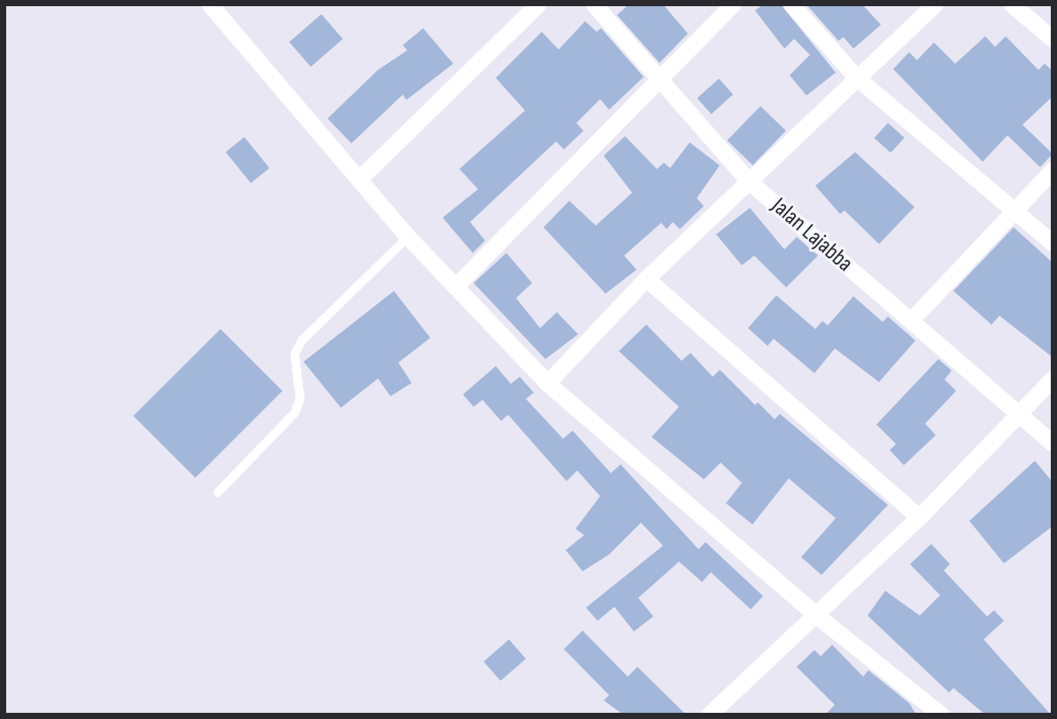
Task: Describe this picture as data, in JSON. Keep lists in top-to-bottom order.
{
  "streets": {
    "street": ["Jalan Lajabba"]
  }
}
